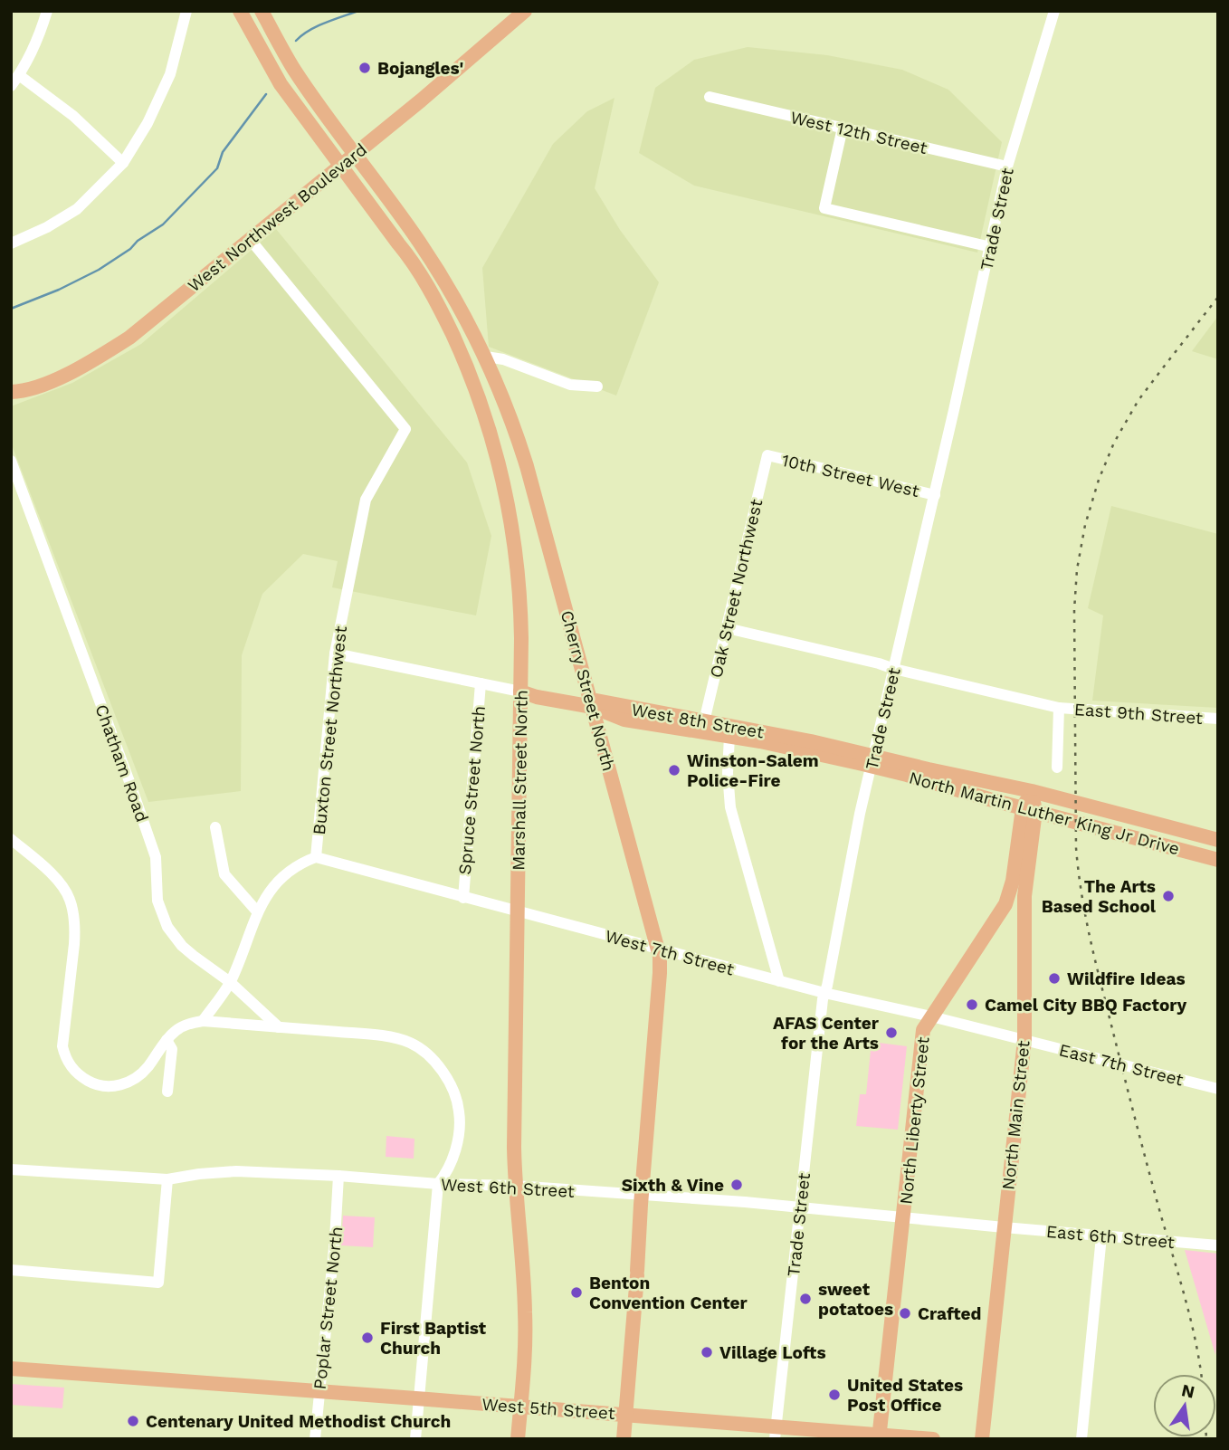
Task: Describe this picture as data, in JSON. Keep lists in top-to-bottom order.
{
  "streets": {
    "main road": [
      "West Northwest Boulevard",
      "Cherry Street North",
      "West 8th Street",
      "Marshall Street North",
      "North Martin Luther King Jr Drive",
      "North Main Street",
      "North Liberty Street",
      "West 5th Street"
    ],
    "street": [
      "West 12th Street",
      "Trade Street",
      "10th Street West",
      "Oak Street Northwest",
      "East 9th Street",
      "Buxton Street Northwest",
      "Chatham Road",
      "Spruce Street North",
      "West 7th Street",
      "East 7th Street",
      "West 6th Street",
      "East 6th Street",
      "Poplar Street North"
    ]
  },
  "crossings": [
    ["West 12th Street", "Trade Street"],
    ["West Northwest Boulevard", "Cherry Street North"],
    ["West Northwest Boulevard", "Buxton Street Northwest"],
    ["West Northwest Boulevard", "Marshall Street North"],
    ["Trade Street", "10th Street West"],
    ["Trade Street", "East 9th Street"],
    ["Trade Street", "West 8th Street"],
    ["Trade Street", "North Martin Luther King Jr Drive"],
    ["Trade Street", "West 7th Street"],
    ["Trade Street", "West 6th Street"],
    ["Trade Street", "West 5th Street"],
    ["10th Street West", "Oak Street Northwest"],
    ["Oak Street Northwest", "East 9th Street"],
    ["Oak Street Northwest", "West 8th Street"],
    ["Cherry Street North", "West 8th Street"],
    ["Cherry Street North", "West 7th Street"],
    ["Cherry Street North", "West 6th Street"],
    ["Cherry Street North", "West 5th Street"],
    ["West 8th Street", "Buxton Street Northwest"],
    ["West 8th Street", "Marshall Street North"],
    ["West 8th Street", "Spruce Street North"],
    ["West 8th Street", "North Martin Luther King Jr Drive"],
    ["Buxton Street Northwest", "Chatham Road"],
    ["Buxton Street Northwest", "West 7th Street"],
    ["Marshall Street North", "West 7th Street"],
    ["Marshall Street North", "West 6th Street"],
    ["Marshall Street North", "West 5th Street"],
    ["Spruce Street North", "West 7th Street"],
    ["North Martin Luther King Jr Drive", "North Main Street"],
    ["North Martin Luther King Jr Drive", "North Liberty Street"],
    ["West 7th Street", "East 7th Street"],
    ["West 7th Street", "North Main Street"],
    ["West 7th Street", "North Liberty Street"],
    ["East 7th Street", "North Main Street"],
    ["North Main Street", "North Liberty Street"],
    ["North Main Street", "West 6th Street"],
    ["North Main Street", "East 6th Street"],
    ["North Liberty Street", "West 6th Street"],
    ["North Liberty Street", "West 5th Street"],
    ["West 6th Street", "East 6th Street"],
    ["West 6th Street", "Poplar Street North"],
    ["Poplar Street North", "West 5th Street"]
  ],
  "places": [
    "Bojangles'",
    "Winston-Salem Police-Fire",
    "The Arts Based School",
    "Wildfire Ideas",
    "Camel City BBQ Factory",
    "AFAS Center for the Arts",
    "Sixth & Vine",
    "Benton Convention Center",
    "sweet potatoes",
    "Crafted",
    "First Baptist Church",
    "Village Lofts",
    "United States Post Office",
    "Centenary United Methodist Church"
  ],
  "north": "top"
}
